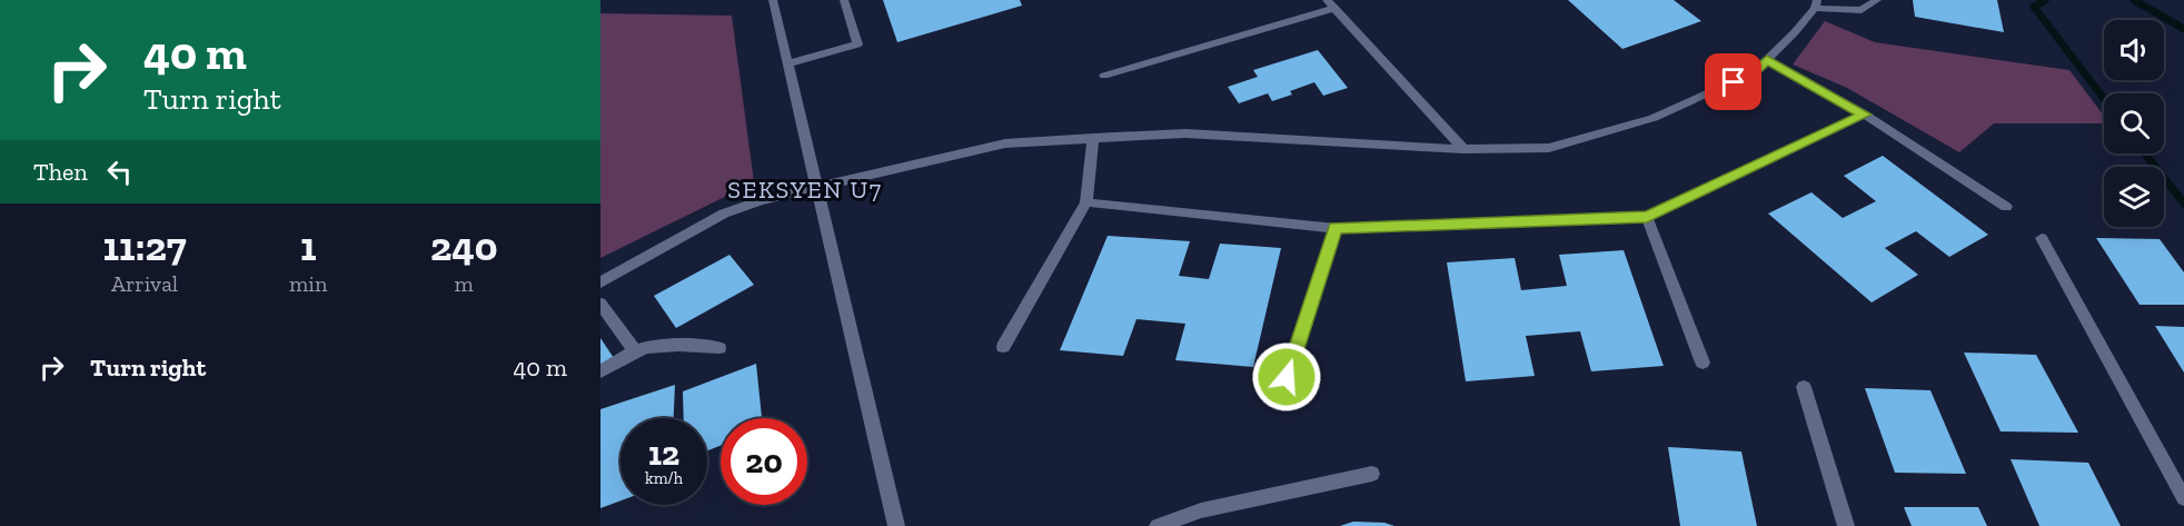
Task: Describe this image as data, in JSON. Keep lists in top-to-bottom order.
{
  "districts": ["SEKSYEN U7"],
  "page": {
    "turn": ["40 m", "Turn right"],
    "then": "Then",
    "eta": [
      "11:27",
      "Arrival",
      "1",
      "min",
      "240",
      "m"
    ],
    "list": [
      {
        "name": "Turn right",
        "value": "40 m"
      }
    ],
    "speed": "12 km/h",
    "limit": "20"
  }
}
